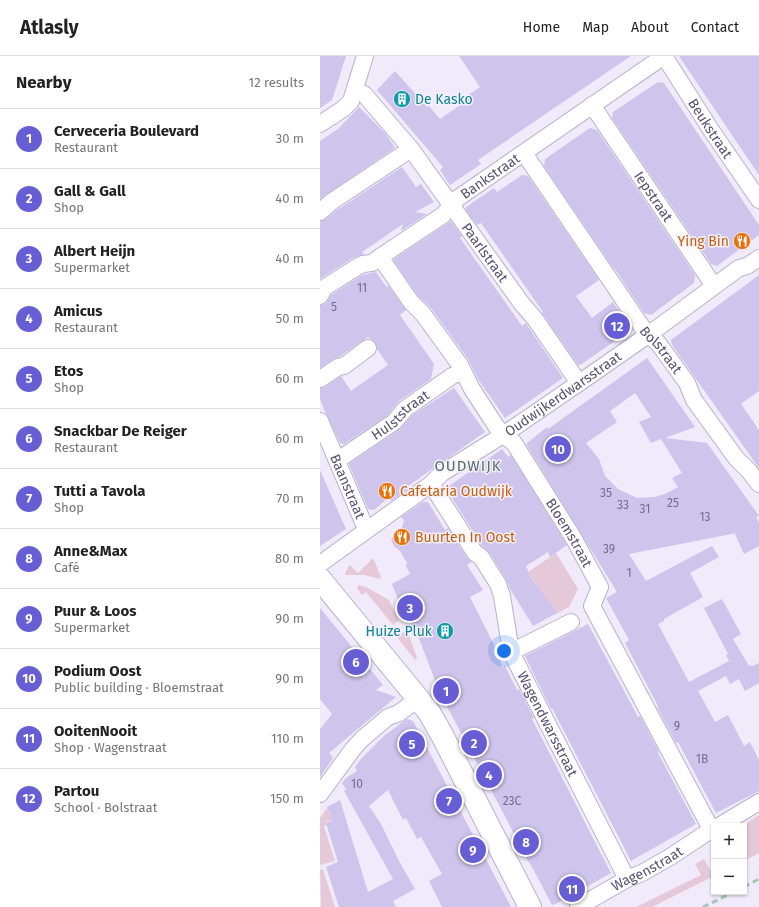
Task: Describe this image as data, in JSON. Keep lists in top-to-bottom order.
{
  "streets": {
    "street": [
      "Beukstraat",
      "Bankstraat",
      "Iepstraat",
      "Paarlstraat",
      "Bolstraat",
      "Oudwijkerdwarsstraat",
      "Hulststraat",
      "Baanstraat",
      "Bloemstraat",
      "Wagendwarsstraat",
      "Wagenstraat"
    ]
  },
  "crossings": [
    ["Beukstraat", "Bankstraat"],
    ["Bankstraat", "Iepstraat"],
    ["Bankstraat", "Paarlstraat"],
    ["Bankstraat", "Bolstraat"],
    ["Bankstraat", "Bloemstraat"],
    ["Iepstraat", "Oudwijkerdwarsstraat"],
    ["Paarlstraat", "Oudwijkerdwarsstraat"],
    ["Bolstraat", "Oudwijkerdwarsstraat"],
    ["Oudwijkerdwarsstraat", "Baanstraat"],
    ["Oudwijkerdwarsstraat", "Bloemstraat"],
    ["Oudwijkerdwarsstraat", "Wagendwarsstraat"],
    ["Hulststraat", "Baanstraat"],
    ["Hulststraat", "Bloemstraat"],
    ["Wagendwarsstraat", "Wagenstraat"]
  ],
  "districts": ["OUDWIJK"],
  "places": {
    "building": ["De Kasko", "Huize Pluk"],
    "restaurant": ["Ying Bin", "Cafetaria Oudwijk", "Buurten In Oost"]
  },
  "house_numbers": [
    "11",
    "5",
    "35",
    "25",
    "33",
    "31",
    "13",
    "39",
    "1",
    "9",
    "1B",
    "10",
    "23C"
  ],
  "page": {
    "header": "Atlasly",
    "nav": [
      "Home",
      "Map",
      "About",
      "Contact"
    ],
    "heading": ["Nearby", "12 results"],
    "list": [
      {
        "mark": "1",
        "name": "Cerveceria Boulevard",
        "note": "Restaurant",
        "value": "30 m"
      },
      {
        "mark": "2",
        "name": "Gall & Gall",
        "note": "Shop",
        "value": "40 m"
      },
      {
        "mark": "3",
        "name": "Albert Heijn",
        "note": "Supermarket",
        "value": "40 m"
      },
      {
        "mark": "4",
        "name": "Amicus",
        "note": "Restaurant",
        "value": "50 m"
      },
      {
        "mark": "5",
        "name": "Etos",
        "note": "Shop",
        "value": "60 m"
      },
      {
        "mark": "6",
        "name": "Snackbar De Reiger",
        "note": "Restaurant",
        "value": "60 m"
      },
      {
        "mark": "7",
        "name": "Tutti a Tavola",
        "note": "Shop",
        "value": "70 m"
      },
      {
        "mark": "8",
        "name": "Anne&Max",
        "note": "Café",
        "value": "80 m"
      },
      {
        "mark": "9",
        "name": "Puur & Loos",
        "note": "Supermarket",
        "value": "90 m"
      },
      {
        "mark": "10",
        "name": "Podium Oost",
        "note": "Public building · Bloemstraat",
        "value": "90 m"
      },
      {
        "mark": "11",
        "name": "OoitenNooit",
        "note": "Shop · Wagenstraat",
        "value": "110 m"
      },
      {
        "mark": "12",
        "name": "Partou",
        "note": "School · Bolstraat",
        "value": "150 m"
      }
    ],
    "pins": [
      "12",
      "10",
      "3",
      "6",
      "1",
      "2",
      "5",
      "4",
      "7",
      "8",
      "9",
      "11"
    ],
    "map_buttons": ["+", "−"]
  }
}
